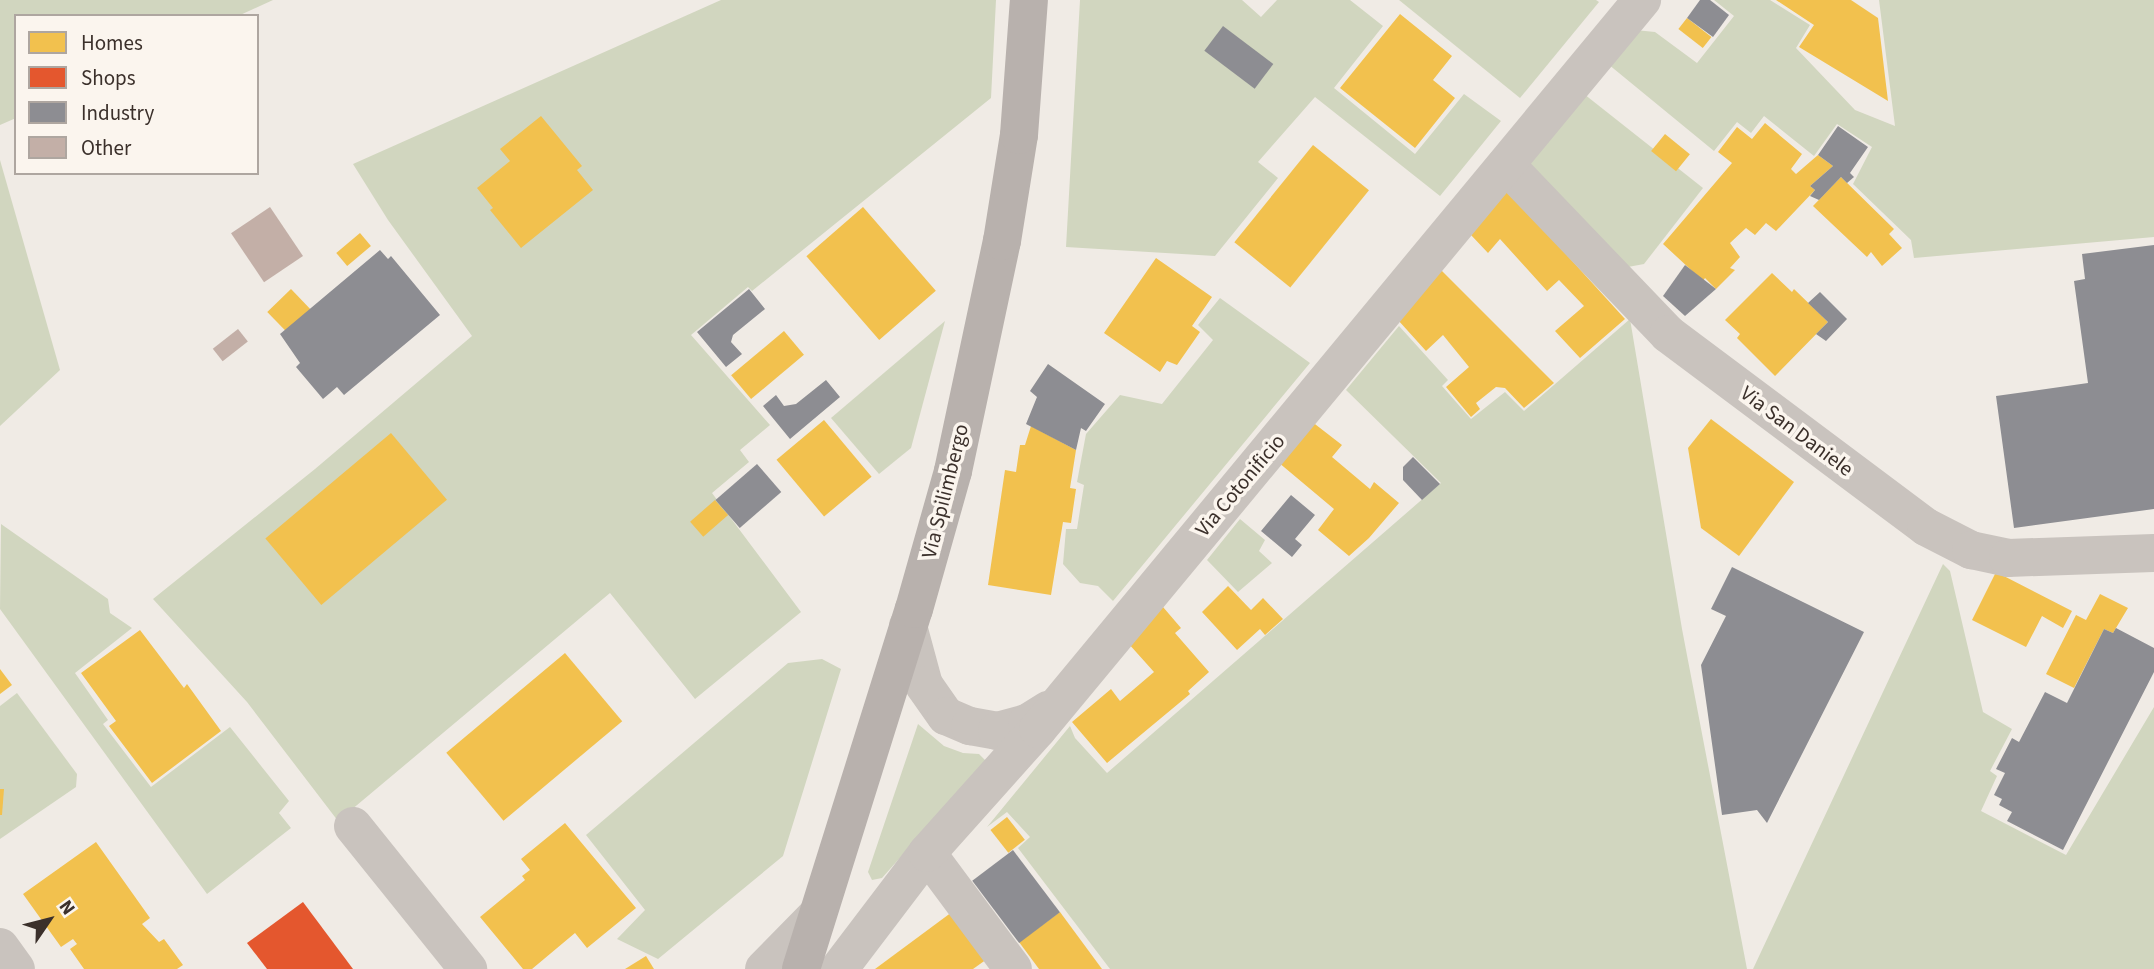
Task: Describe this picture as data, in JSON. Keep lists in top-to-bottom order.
{
  "streets": {
    "main road": ["Via Spilimbergo"],
    "street": ["Via San Daniele", "Via Cotonificio"]
  },
  "crossings": [
    ["Via San Daniele", "Via Cotonificio"]
  ],
  "legend": [
    "Homes",
    "Shops",
    "Industry",
    "Other"
  ],
  "north": "top right"
}
